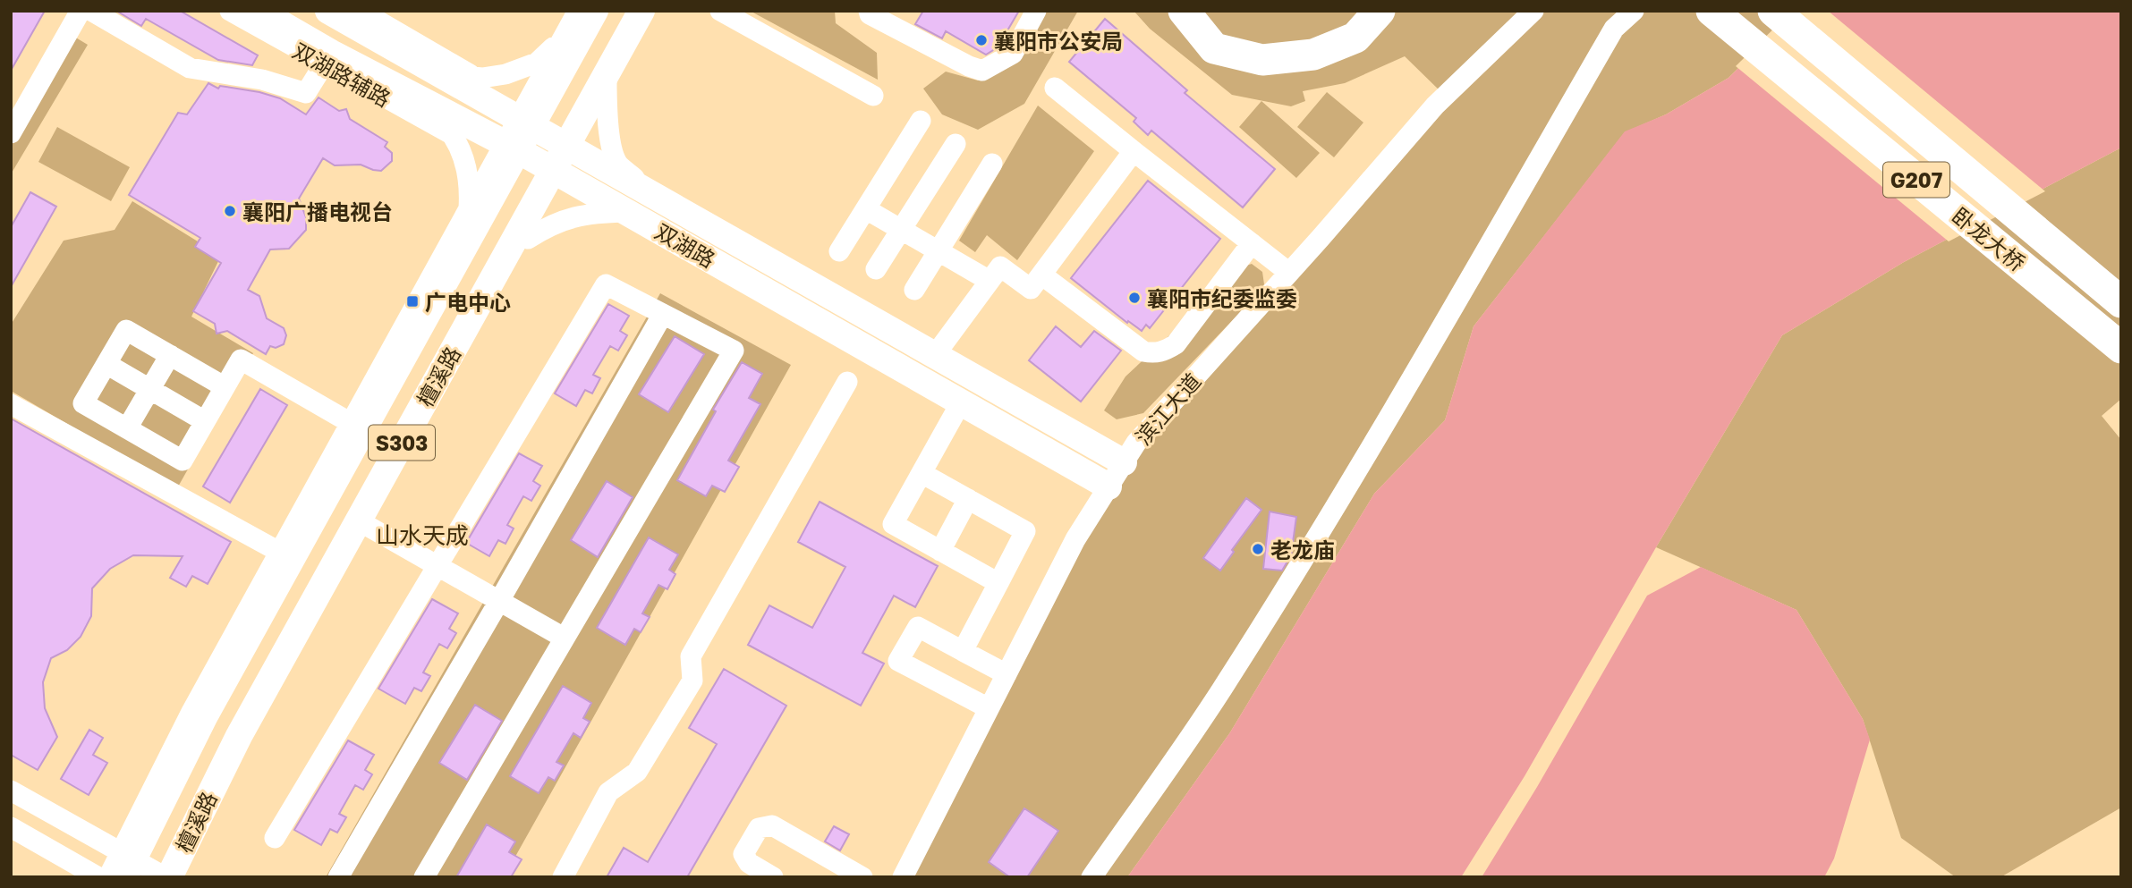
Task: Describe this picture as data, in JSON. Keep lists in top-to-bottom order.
{
  "streets": {
    "highway": ["G207", "卧龙大桥"],
    "main road": ["双湖路", "檀溪路", "S303"],
    "street": ["双湖路辅路", "滨江大道"]
  },
  "crossings": [
    ["双湖路辅路", "双湖路"],
    ["双湖路", "檀溪路"],
    ["双湖路", "滨江大道"]
  ],
  "districts": ["山水天成"],
  "places": {
    "other": [
      "襄阳市公安局",
      "襄阳广播电视台",
      "襄阳市纪委监委",
      "老龙庙"
    ],
    "transit": ["广电中心"]
  }
}
